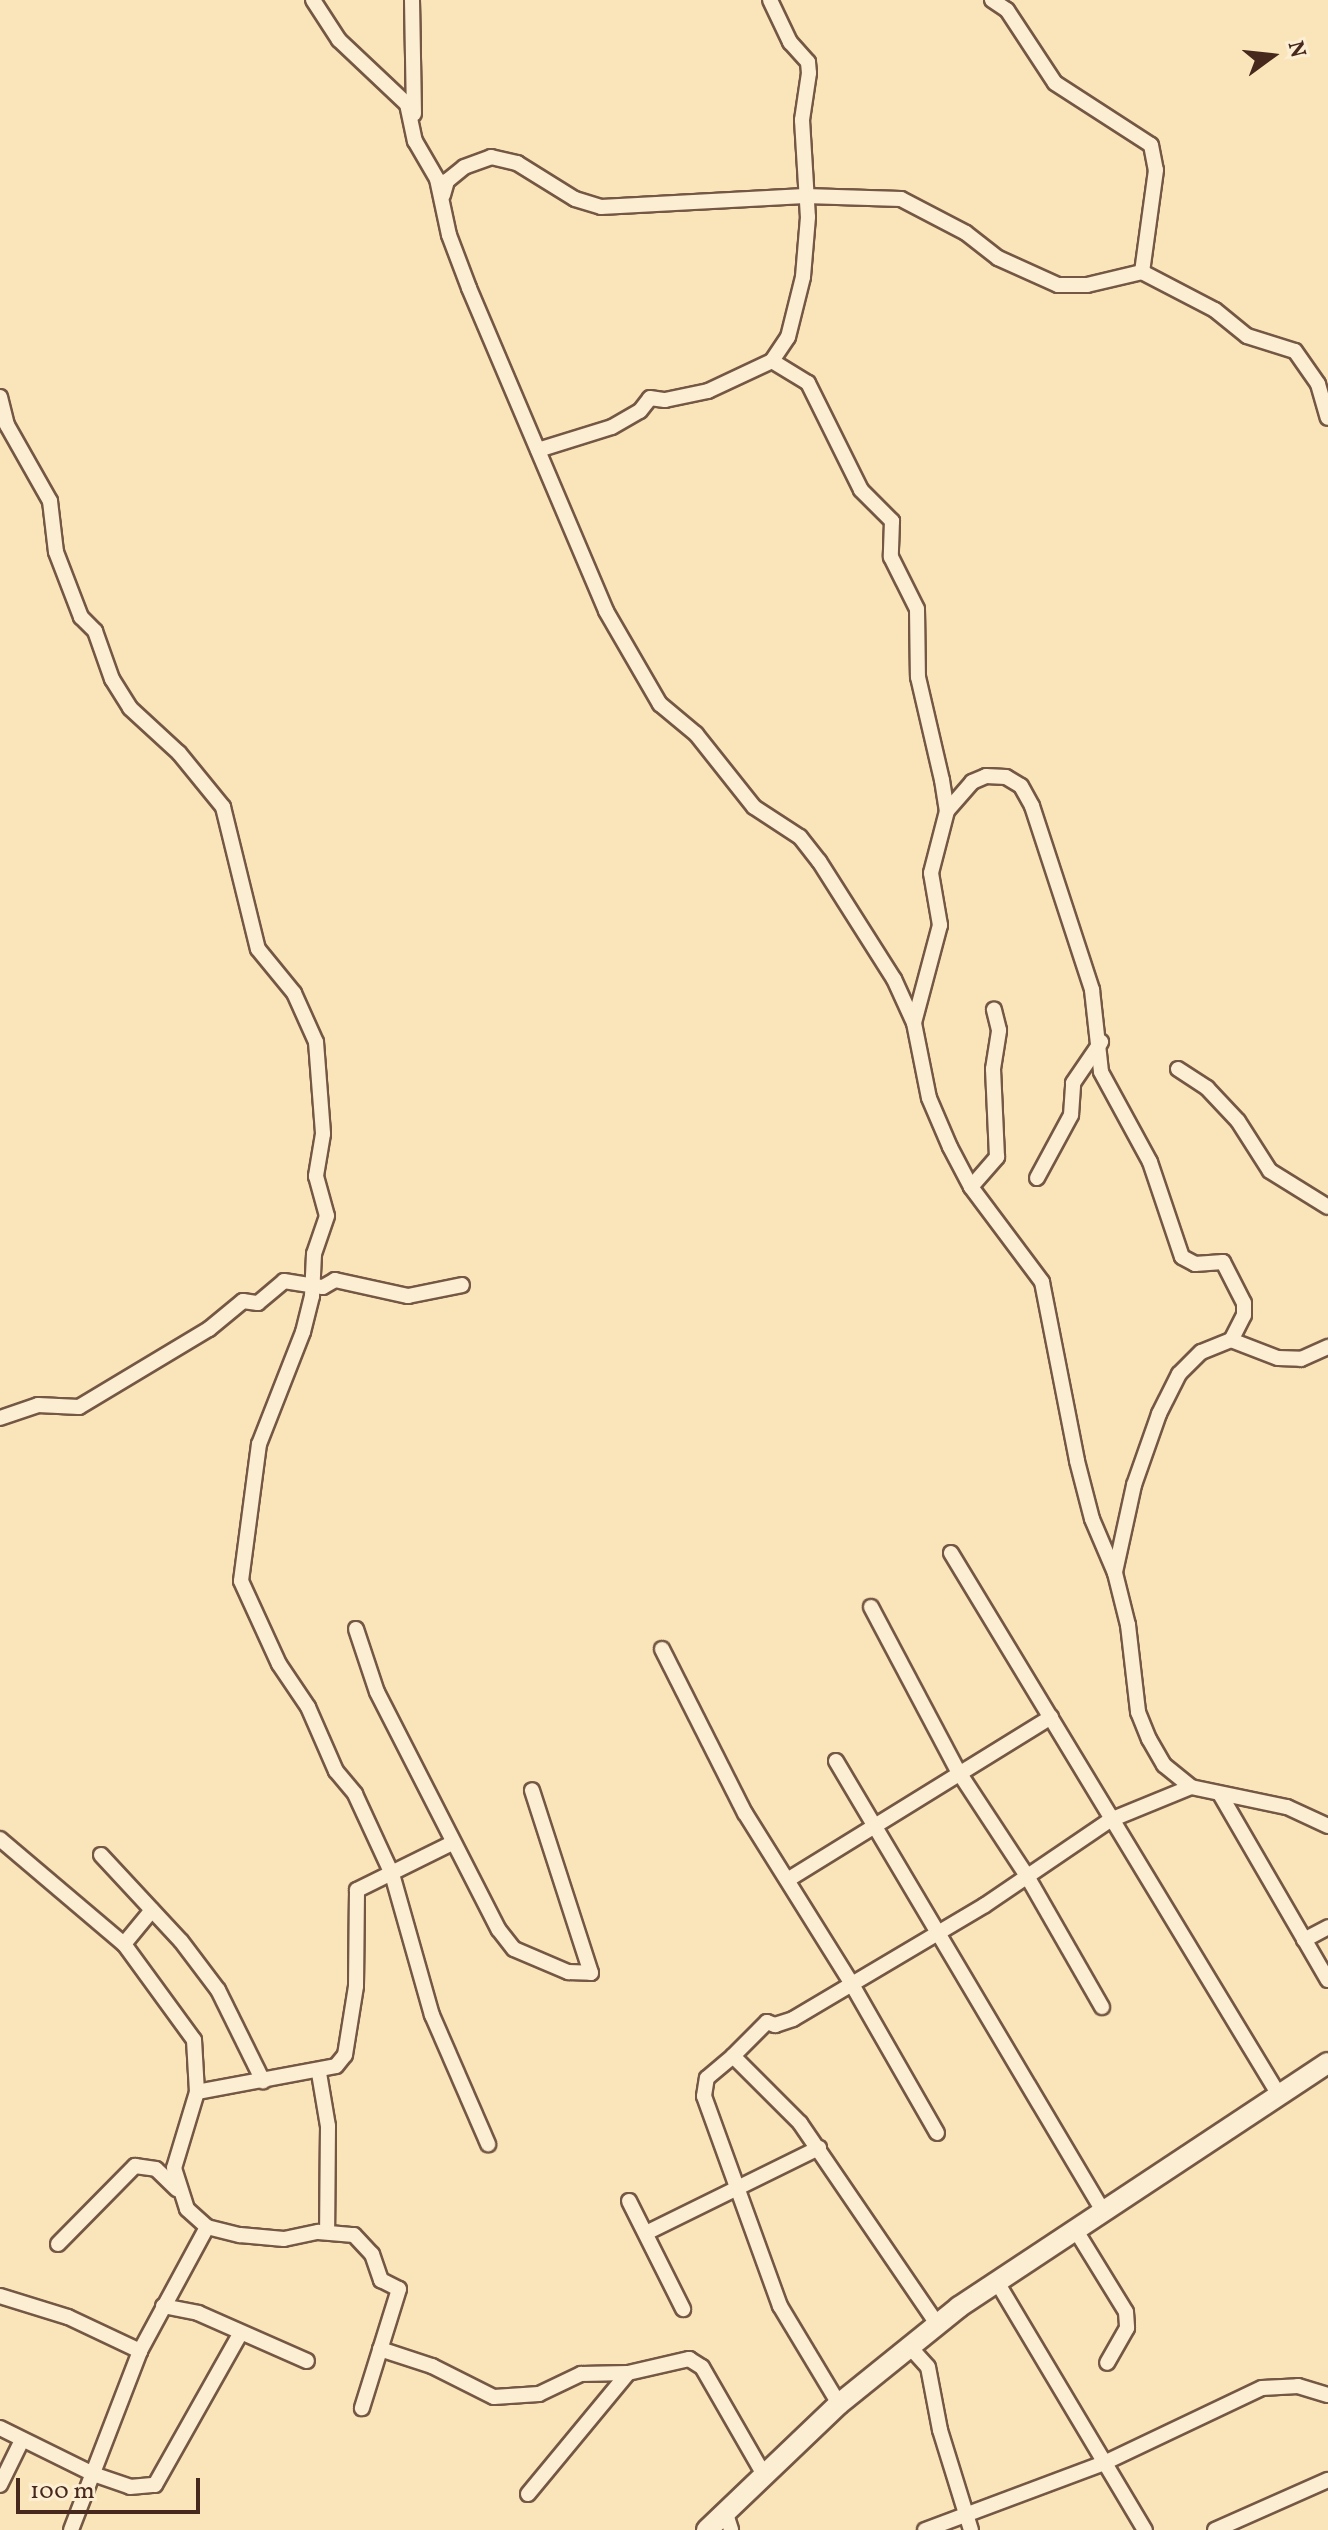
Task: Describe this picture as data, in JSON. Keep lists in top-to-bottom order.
{
  "scale_bar": "100 m",
  "north": "right"
}
